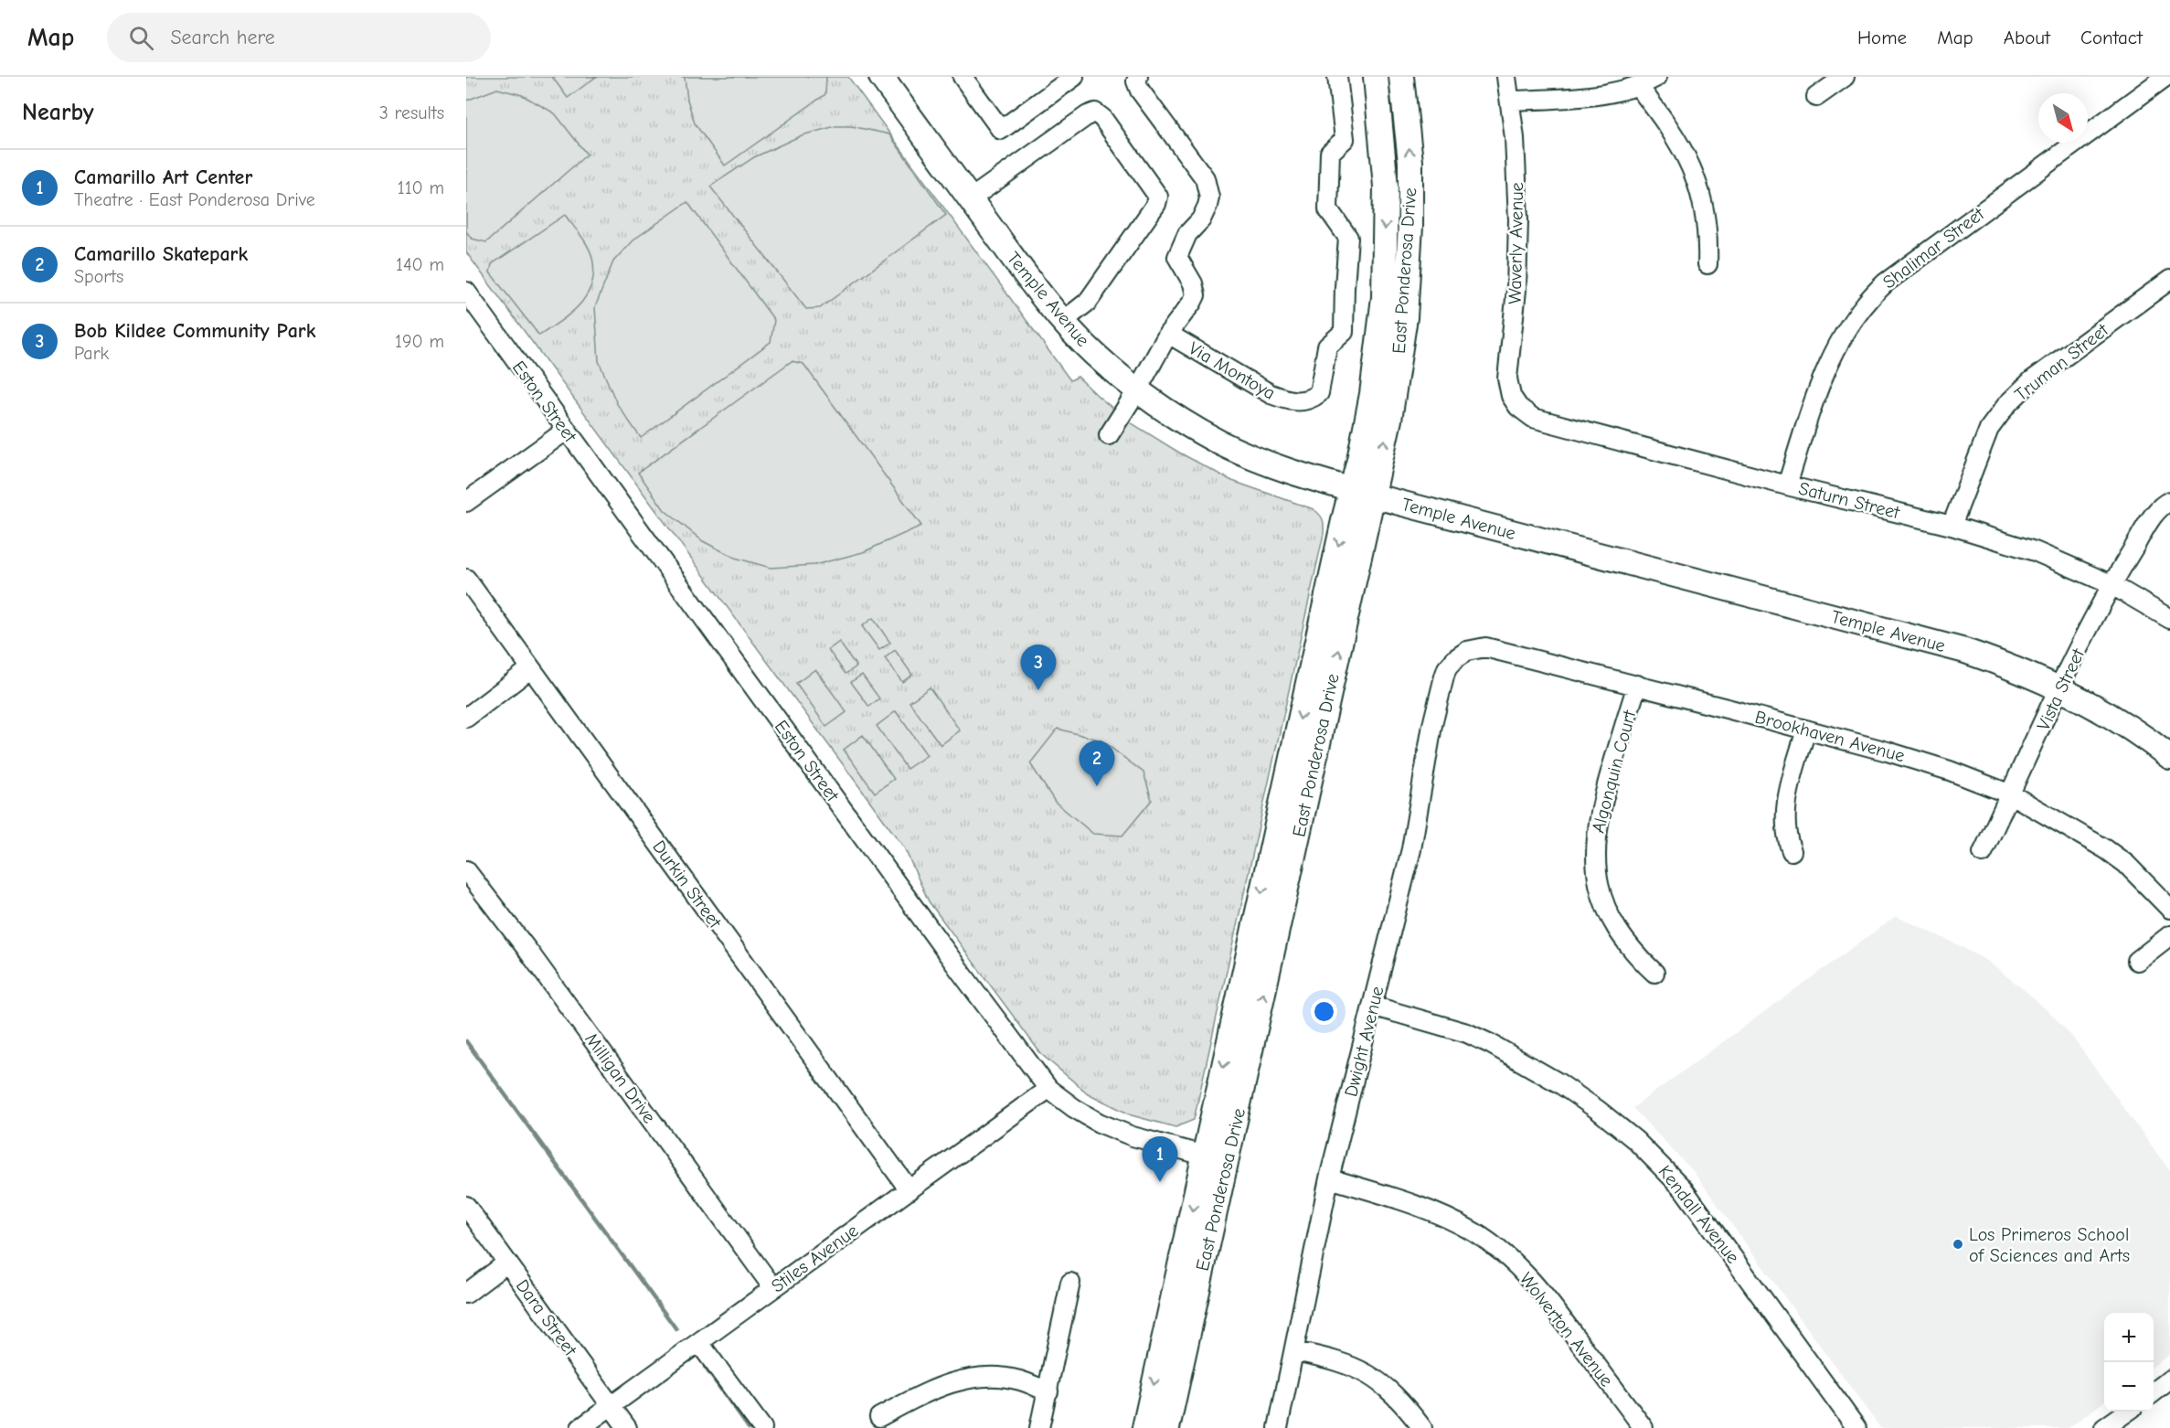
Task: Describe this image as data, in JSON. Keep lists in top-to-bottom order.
{
  "streets": {
    "main road": ["East Ponderosa Drive", "Temple Avenue"],
    "street": [
      "Waverly Avenue",
      "Shalimar Street",
      "Truman Street",
      "Via Montoya",
      "Eston Street",
      "Saturn Street",
      "Vista Street",
      "Brookhaven Avenue",
      "Algonquin Court",
      "Durkin Street",
      "Dwight Avenue",
      "Milligan Drive",
      "Kendall Avenue",
      "Stiles Avenue",
      "Dara Street",
      "Wolverton Avenue"
    ]
  },
  "crossings": [
    ["Waverly Avenue", "Saturn Street"],
    ["Shalimar Street", "Saturn Street"],
    ["East Ponderosa Drive", "Temple Avenue"],
    ["East Ponderosa Drive", "Eston Street"],
    ["Temple Avenue", "Via Montoya"],
    ["Temple Avenue", "Vista Street"],
    ["Truman Street", "Saturn Street"],
    ["Eston Street", "Stiles Avenue"],
    ["Saturn Street", "Vista Street"],
    ["Vista Street", "Brookhaven Avenue"],
    ["Brookhaven Avenue", "Algonquin Court"],
    ["Brookhaven Avenue", "Dwight Avenue"],
    ["Durkin Street", "Stiles Avenue"],
    ["Dwight Avenue", "Kendall Avenue"],
    ["Dwight Avenue", "Wolverton Avenue"],
    ["Milligan Drive", "Stiles Avenue"],
    ["Stiles Avenue", "Dara Street"]
  ],
  "places": ["Los Primeros School of Sciences and Arts"],
  "north": "bottom right",
  "page": {
    "header": "Map",
    "search": "Search here",
    "nav": [
      "Home",
      "Map",
      "About",
      "Contact"
    ],
    "heading": ["Nearby", "3 results"],
    "list": [
      {
        "mark": "1",
        "name": "Camarillo Art Center",
        "note": "Theatre · East Ponderosa Drive",
        "value": "110 m"
      },
      {
        "mark": "2",
        "name": "Camarillo Skatepark",
        "note": "Sports",
        "value": "140 m"
      },
      {
        "mark": "3",
        "name": "Bob Kildee Community Park",
        "note": "Park",
        "value": "190 m"
      }
    ],
    "pins": ["3", "2", "1"],
    "map_buttons": ["+", "−"]
  }
}
